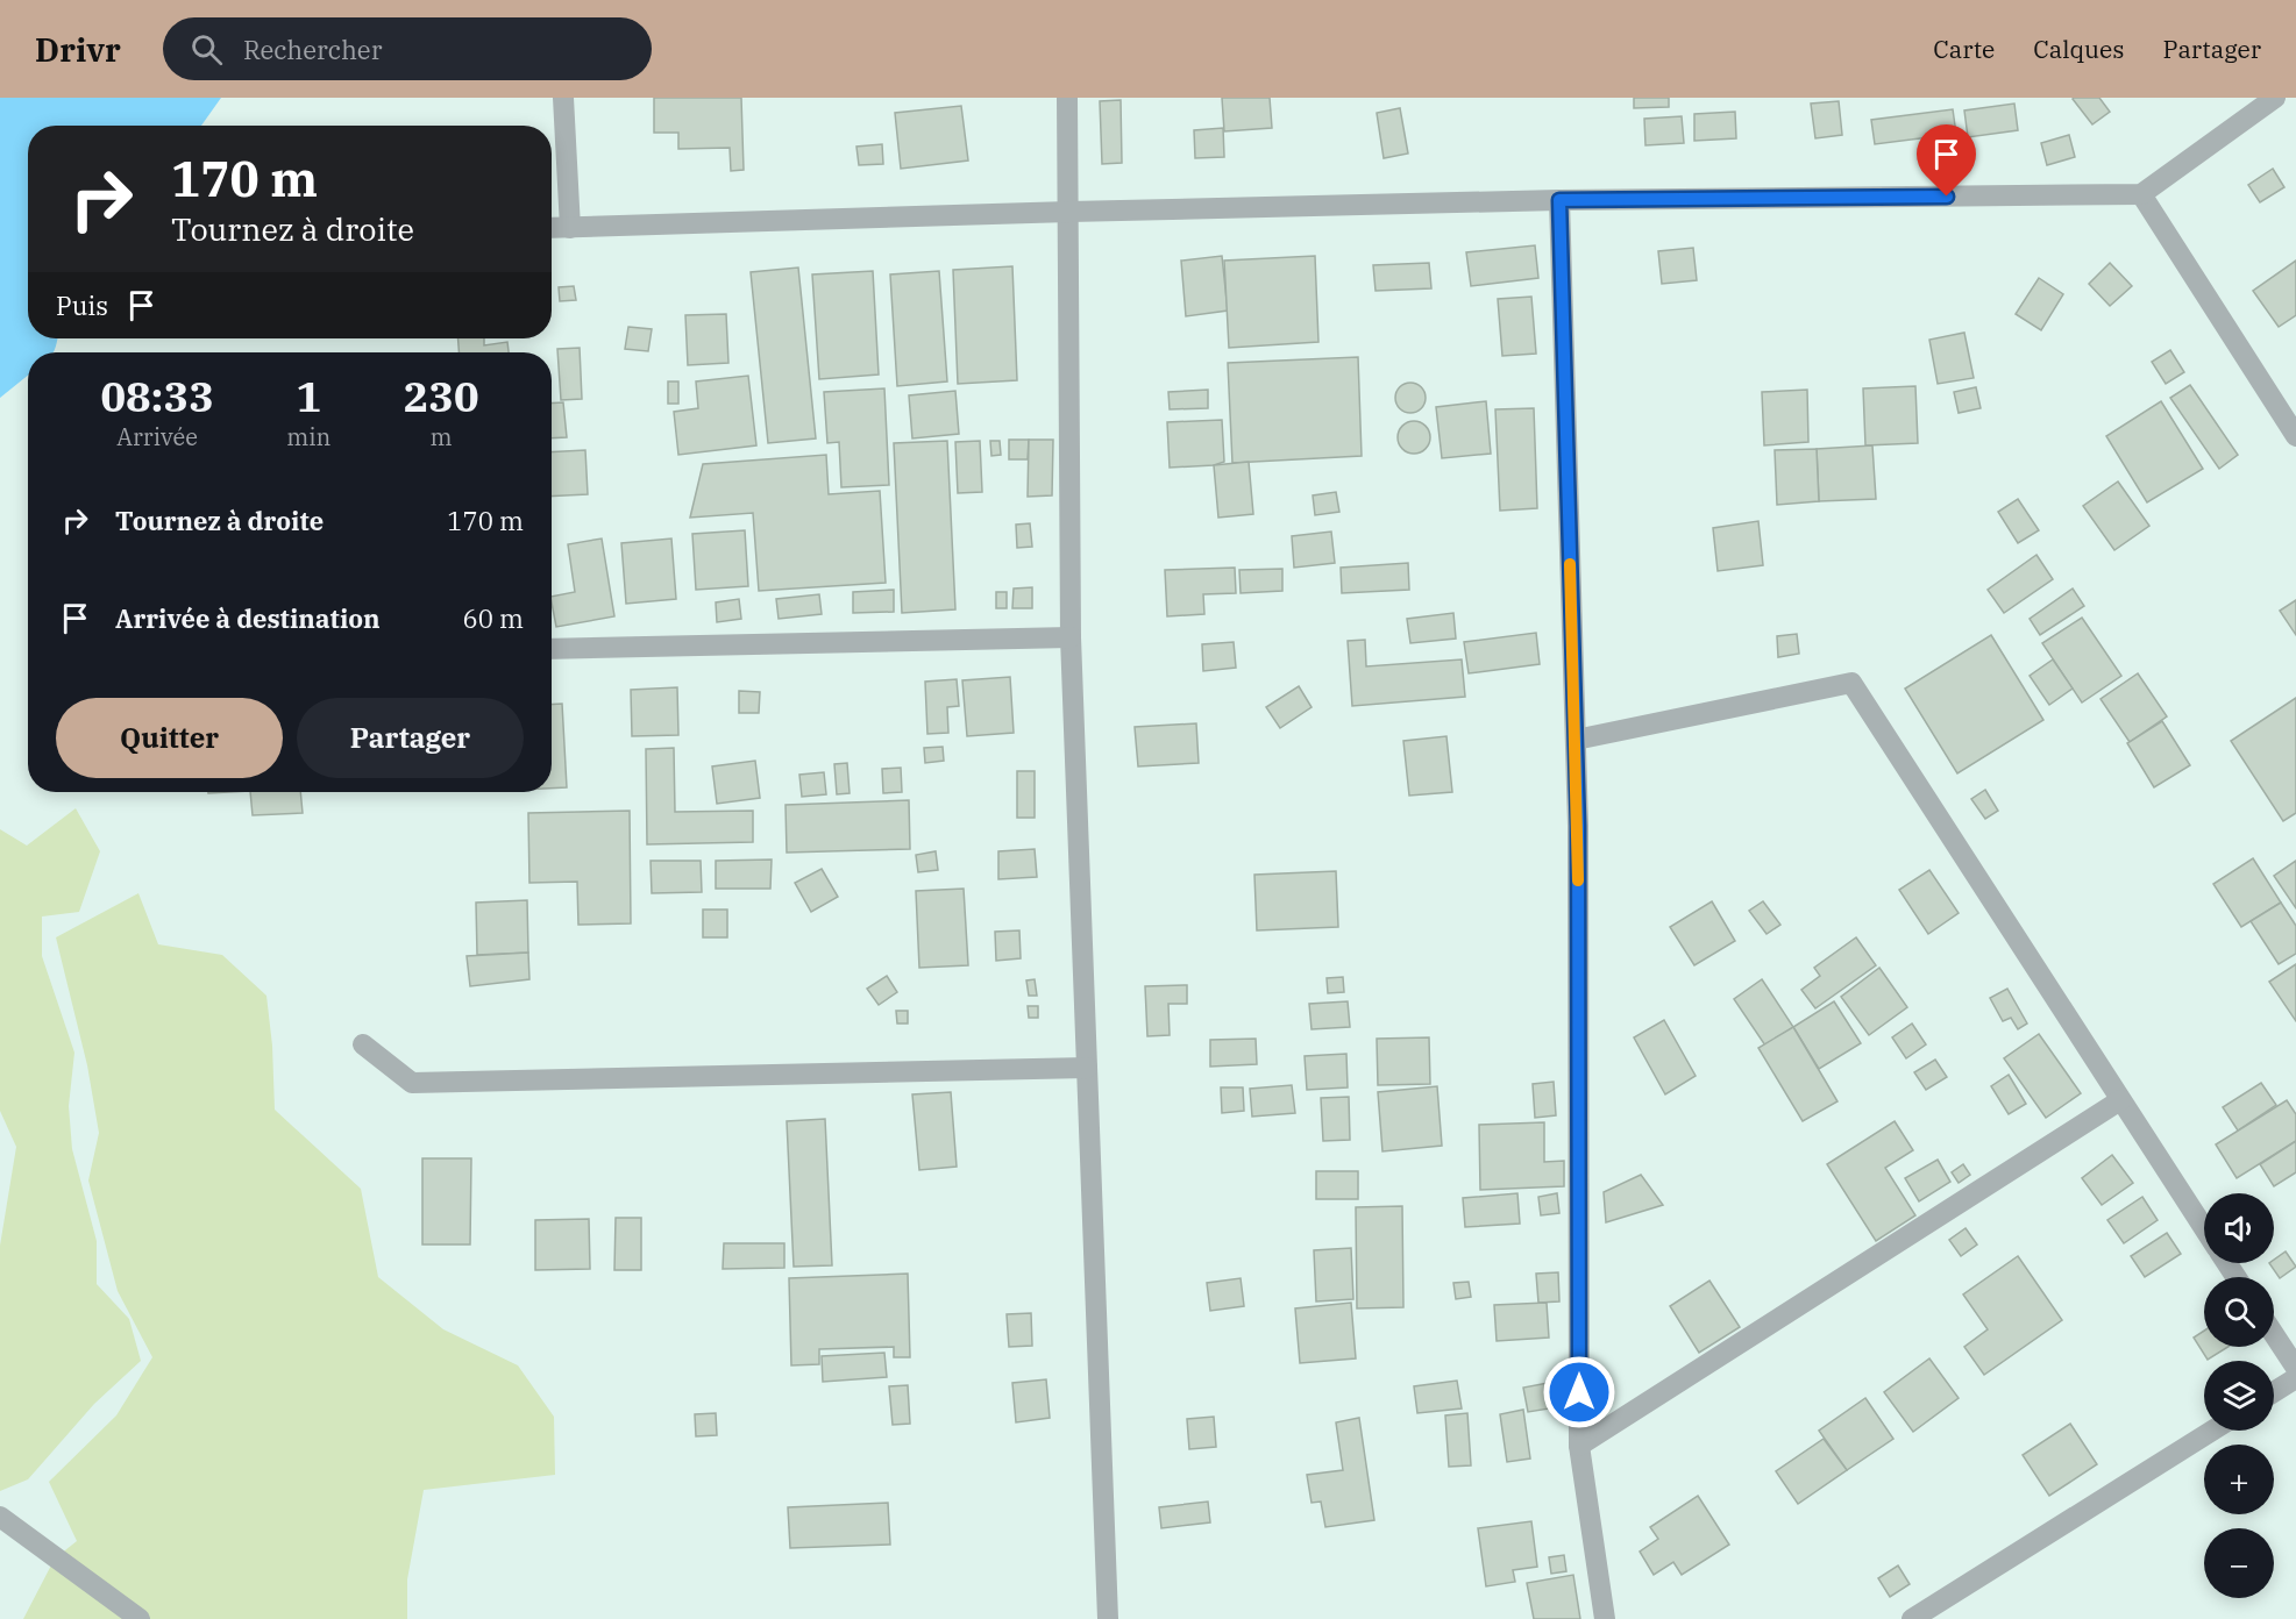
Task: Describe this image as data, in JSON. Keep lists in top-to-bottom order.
{
  "page": {
    "header": "Drivr",
    "search": "Rechercher",
    "nav": ["Carte", "Calques", "Partager"],
    "turn": ["170 m", "Tournez à droite"],
    "then": "Puis",
    "eta": [
      "08:33",
      "Arrivée",
      "1",
      "min",
      "230",
      "m"
    ],
    "list": [
      {
        "name": "Tournez à droite",
        "value": "170 m"
      },
      {
        "name": "Arrivée à destination",
        "value": "60 m"
      }
    ],
    "buttons": ["Quitter", "Partager"],
    "map_buttons": ["+", "−"]
  }
}
